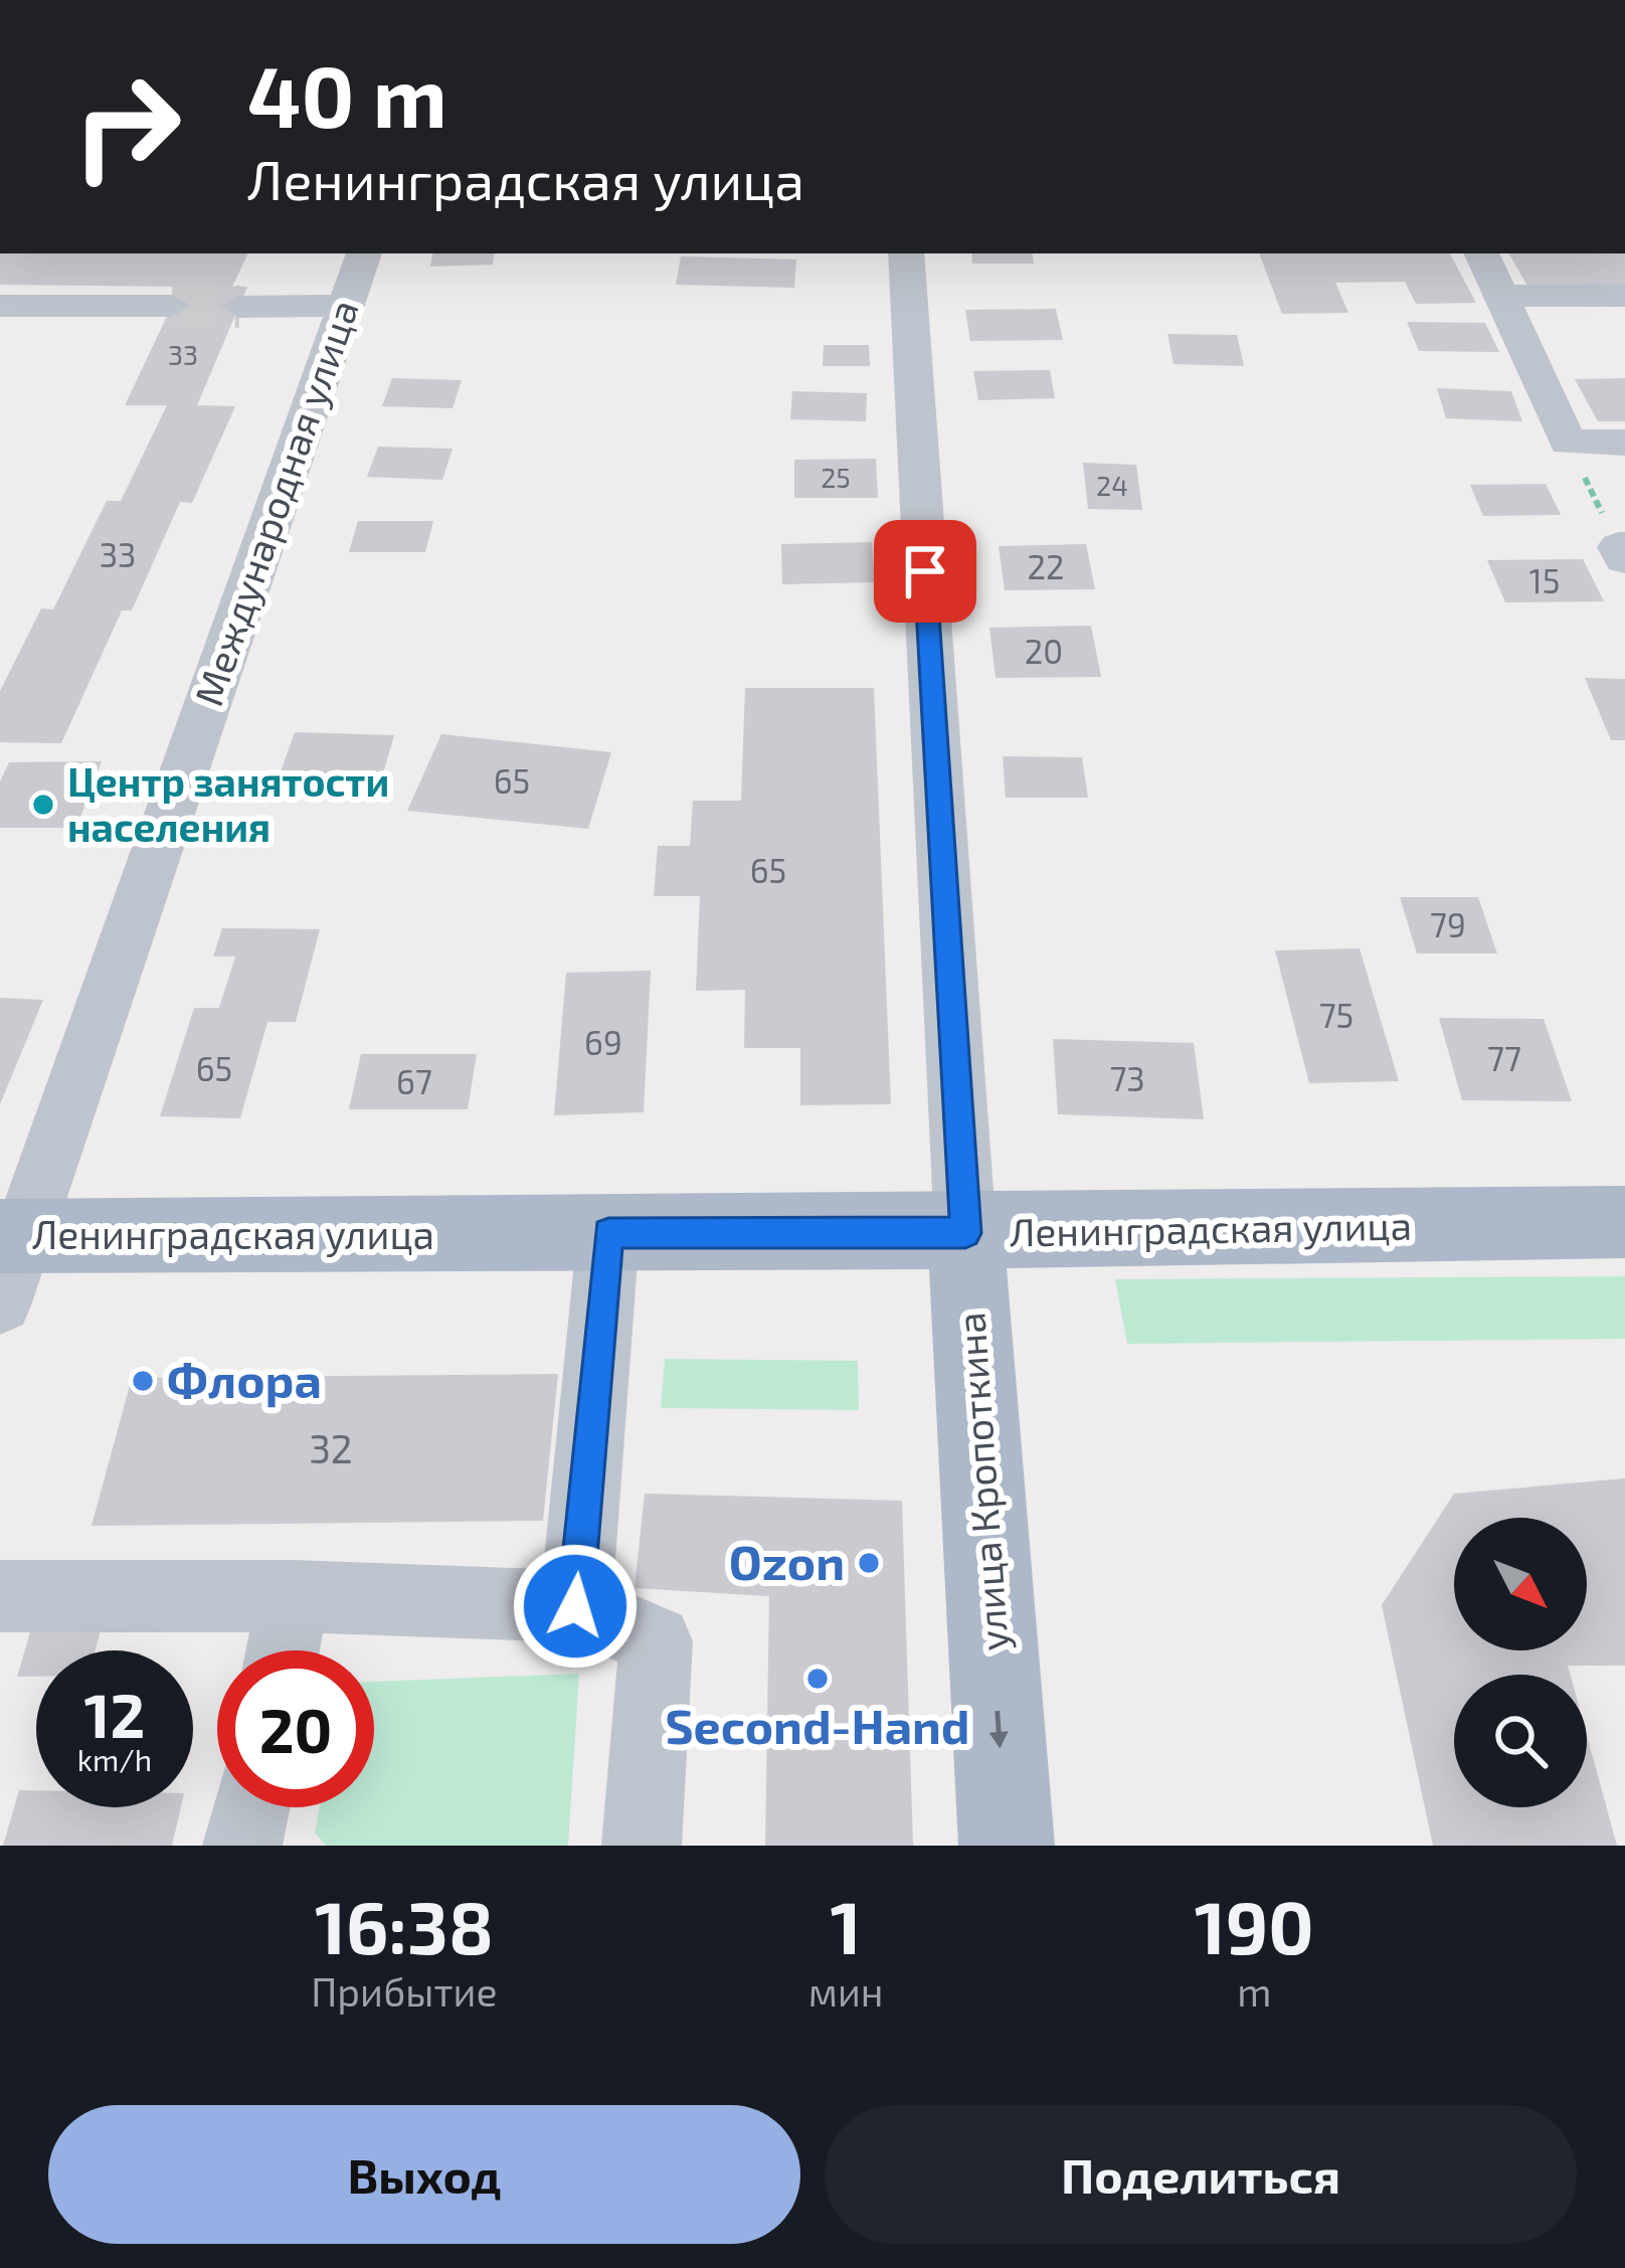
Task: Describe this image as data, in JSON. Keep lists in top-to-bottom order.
{
  "streets": {
    "main road": ["Ленинградская улица", "улица Кропоткина"],
    "street": ["Международная улица"]
  },
  "crossings": [
    ["Международная улица", "Ленинградская улица"],
    ["Ленинградская улица", "улица Кропоткина"]
  ],
  "places": [
    "Центр занятости населения",
    "Флора",
    "Ozon",
    "Second-Hand"
  ],
  "house_numbers": [
    "33",
    "25",
    "24",
    "33",
    "22",
    "15",
    "20",
    "65",
    "65",
    "79",
    "75",
    "69",
    "77",
    "65",
    "73",
    "67",
    "32"
  ],
  "north": "bottom right",
  "page": {
    "turn": ["40 m", "Ленинградская улица"],
    "speed": "12 km/h",
    "limit": "20",
    "eta": [
      "16:38",
      "Прибытие",
      "1",
      "мин",
      "190",
      "m"
    ],
    "buttons": ["Выход", "Поделиться"]
  }
}
